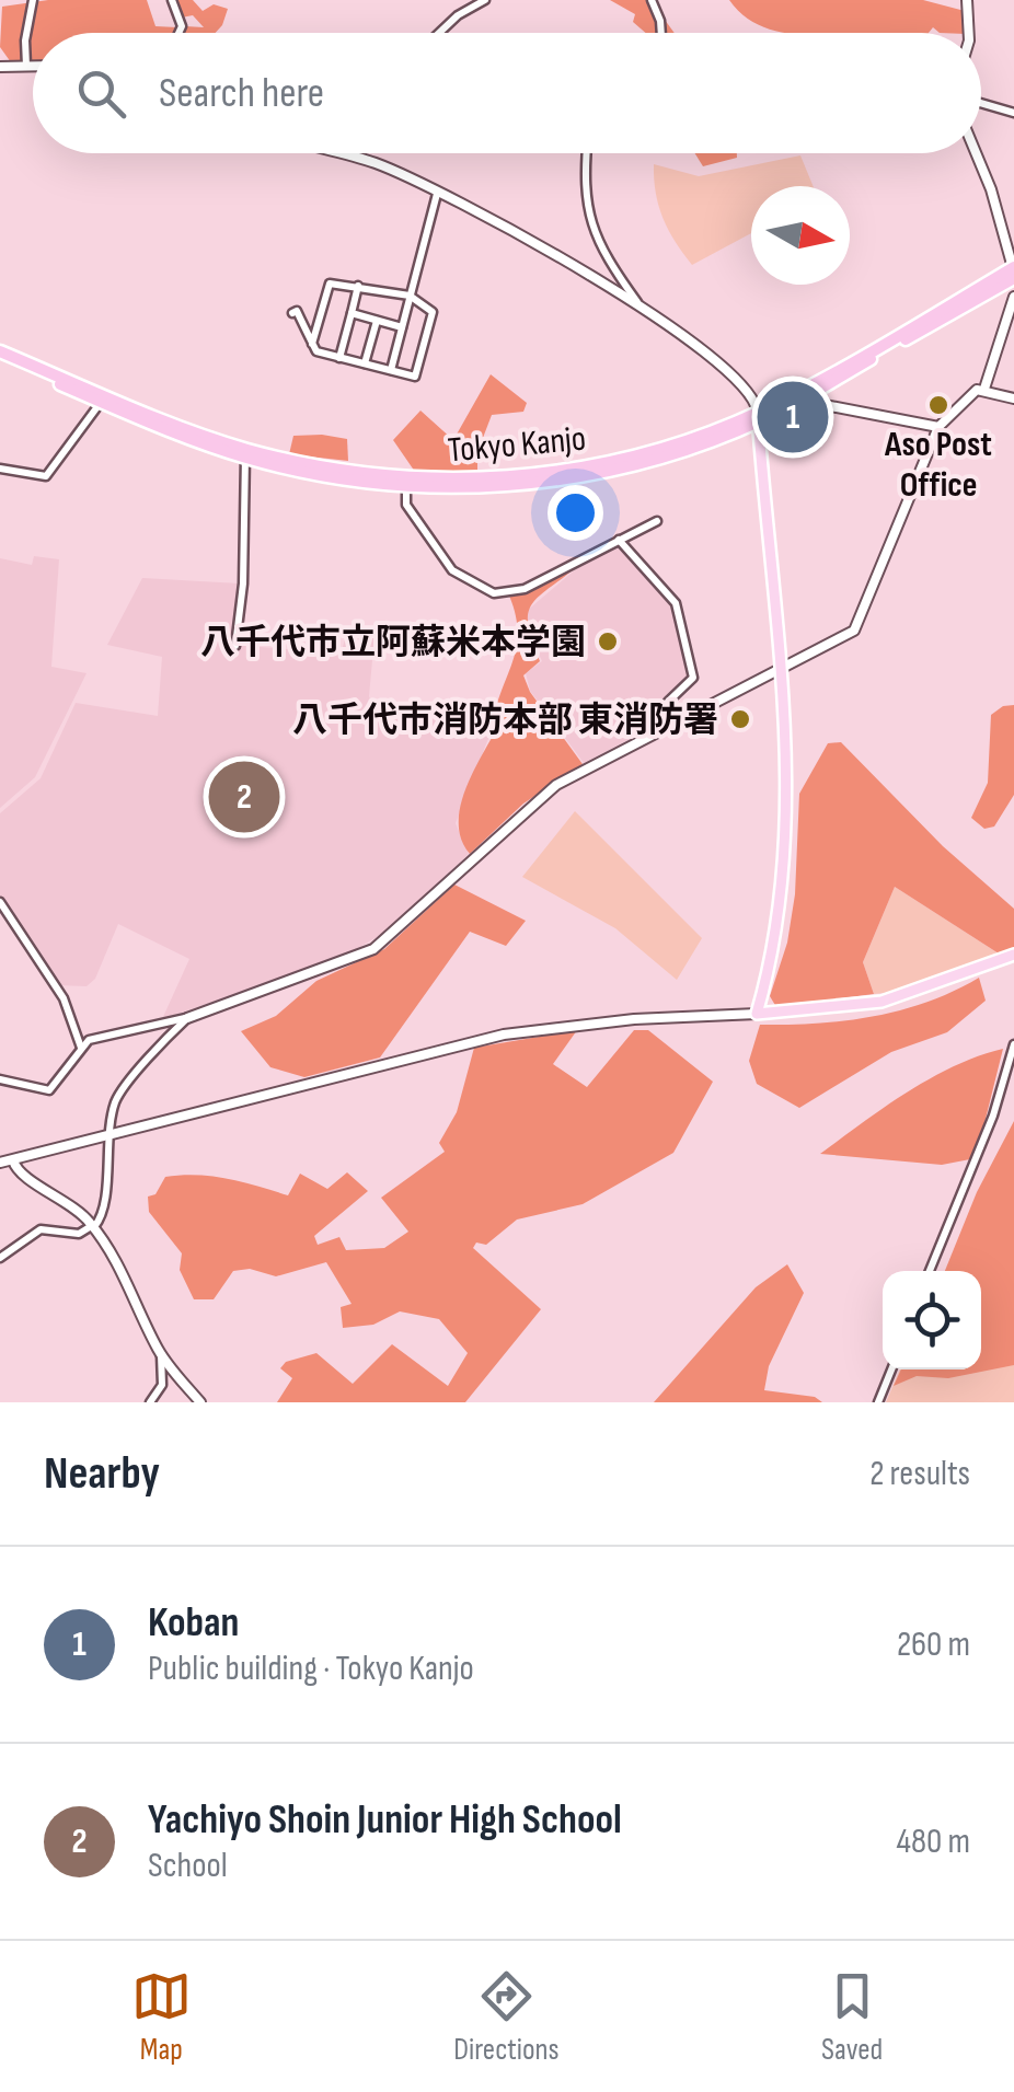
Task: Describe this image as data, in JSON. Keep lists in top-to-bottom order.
{
  "streets": {
    "highway": ["Tokyo Kanjo"]
  },
  "places": ["Aso Post Office", "八千代市立阿蘇米本学園", "八千代市消防本部 東消防署"],
  "north": "right",
  "page": {
    "search": "Search here",
    "pins": ["1", "2"],
    "heading": ["Nearby", "2 results"],
    "list": [
      {
        "mark": "1",
        "name": "Koban",
        "note": "Public building · Tokyo Kanjo",
        "value": "260 m"
      },
      {
        "mark": "2",
        "name": "Yachiyo Shoin Junior High School",
        "note": "School",
        "value": "480 m"
      }
    ],
    "nav": ["Map", "Directions", "Saved"]
  }
}
